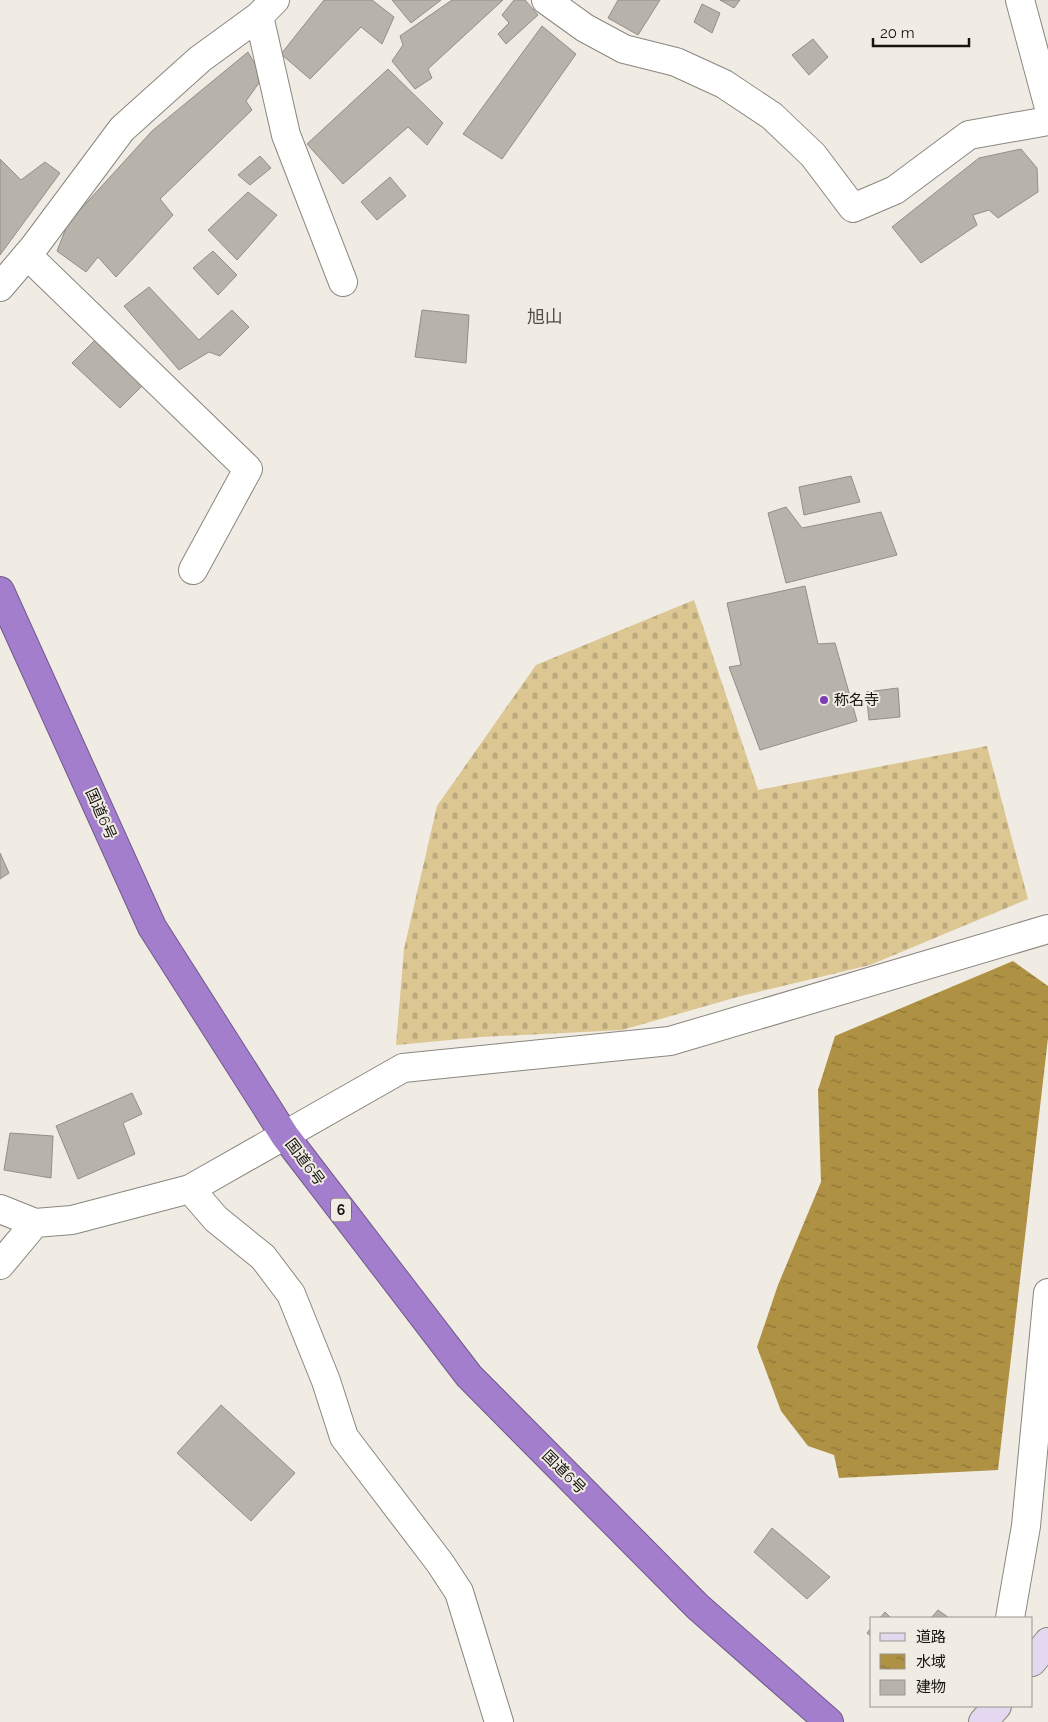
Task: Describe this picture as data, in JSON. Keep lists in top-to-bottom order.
{
  "streets": {
    "highway": ["国道6号", "6"]
  },
  "districts": ["旭山"],
  "places": ["称名寺"],
  "legend": ["道路", "水域", "建物"],
  "scale_bar": "20 m"
}
